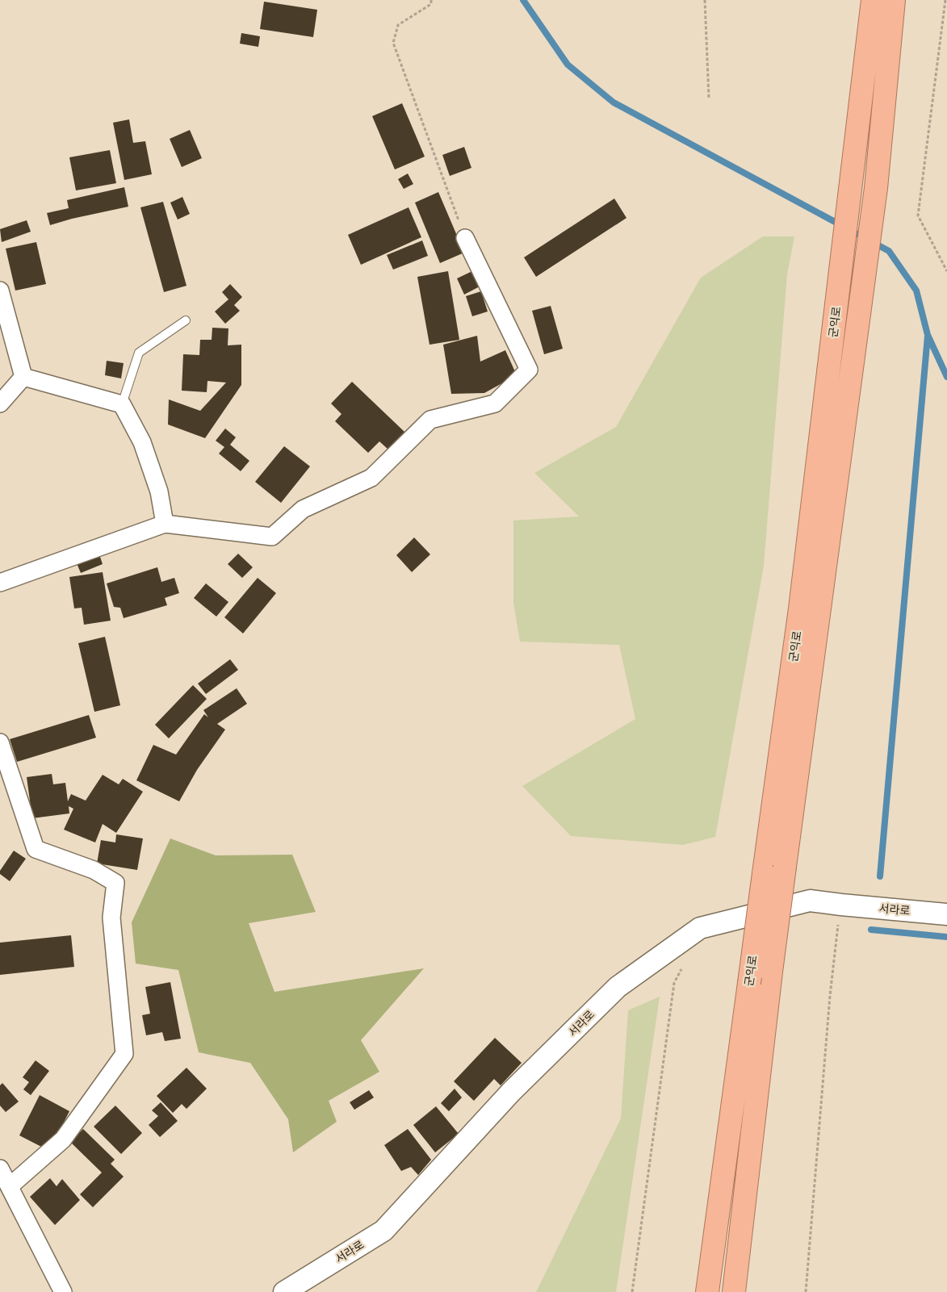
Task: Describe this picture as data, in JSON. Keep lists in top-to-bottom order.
{
  "streets": {
    "highway": ["군익로"],
    "street": ["서라로"]
  }
}
